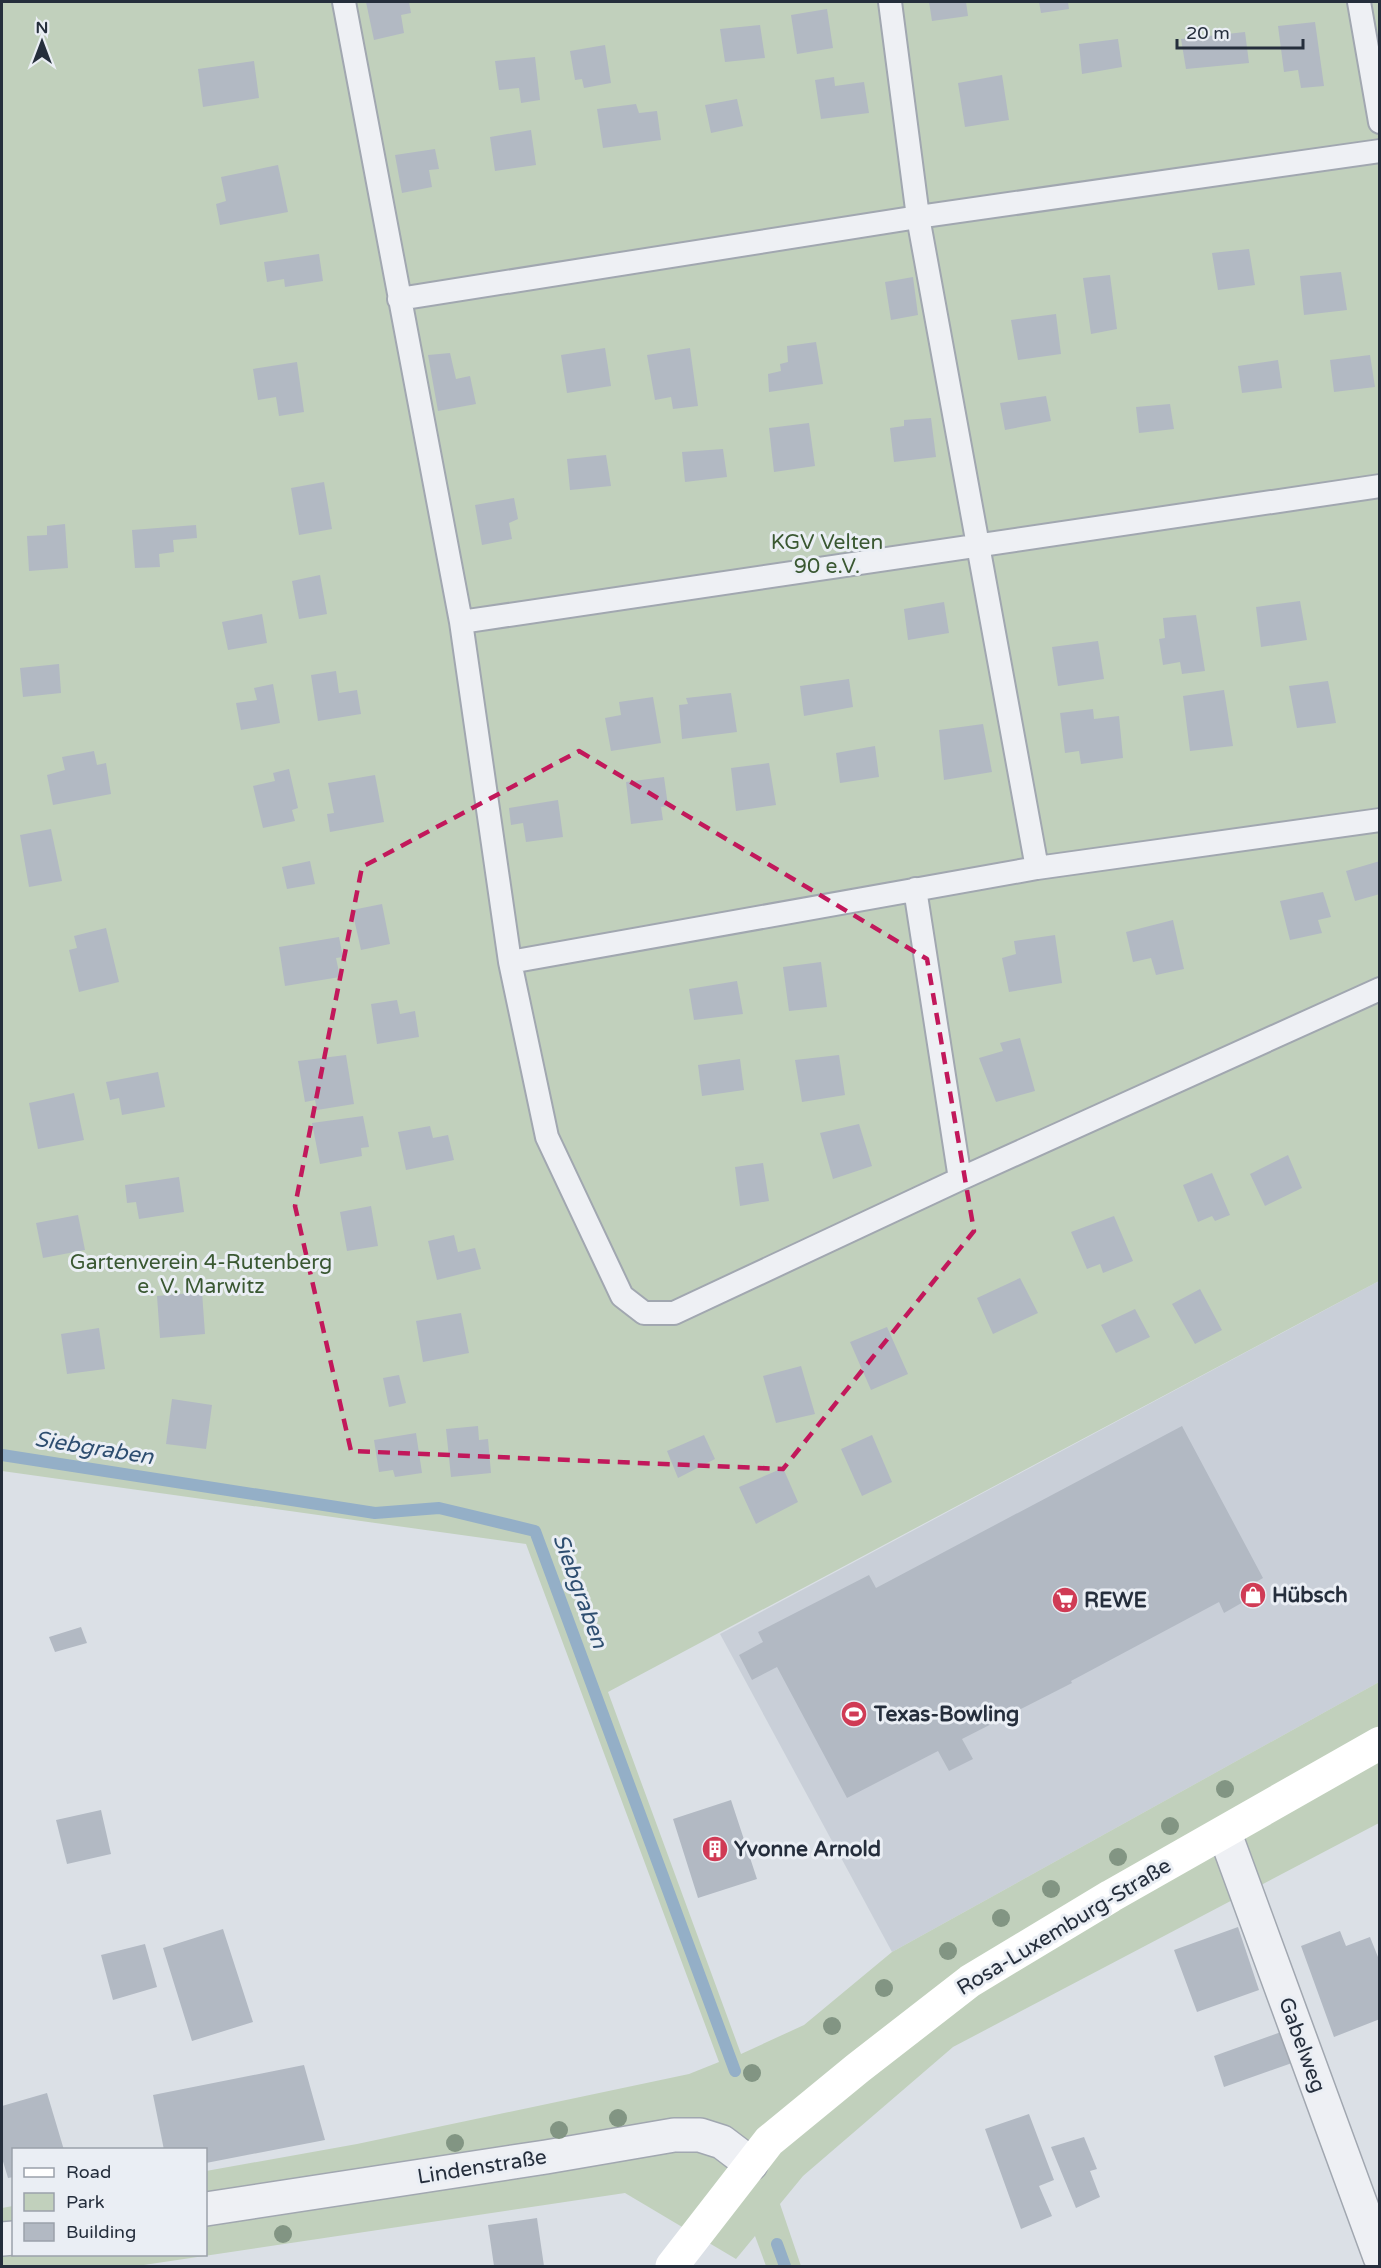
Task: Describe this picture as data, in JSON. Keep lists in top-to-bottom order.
{
  "streets": {
    "main road": ["Rosa-Luxemburg-Straße"],
    "street": ["Gabelweg", "Lindenstraße"]
  },
  "crossings": [
    ["Rosa-Luxemburg-Straße", "Gabelweg"],
    ["Rosa-Luxemburg-Straße", "Lindenstraße"]
  ],
  "water": ["Siebgraben"],
  "parks": ["KGV Velten 90 e.V.", "Gartenverein 4-Rutenberg e. V. Marwitz"],
  "places": {
    "shop": ["Hübsch"],
    "supermarket": ["REWE"],
    "sports": ["Texas-Bowling"],
    "building": ["Yvonne Arnold"]
  },
  "legend": ["Road", "Park", "Building"],
  "scale_bar": "20 m",
  "north": "top"
}
